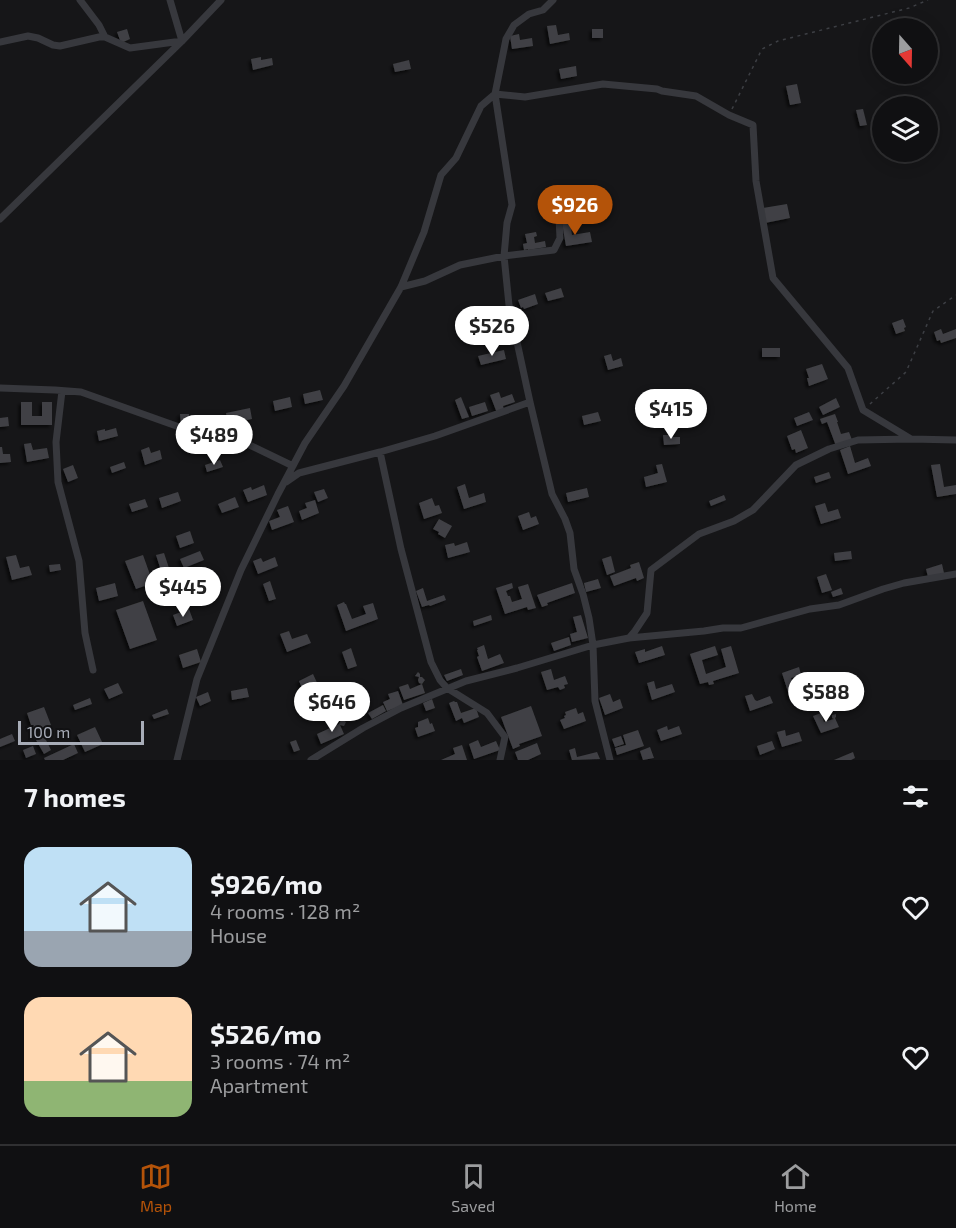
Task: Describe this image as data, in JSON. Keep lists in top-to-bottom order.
{
  "scale_bar": "100 m",
  "north": "bottom",
  "page": {
    "price": [
      "$926",
      "$526",
      "$415",
      "$489",
      "$445",
      "$588",
      "$646"
    ],
    "scale": "100 m",
    "heading": "7 homes",
    "list": [
      {
        "name": "$926/mo",
        "note": "4 rooms · 128 m² · House"
      },
      {
        "name": "$526/mo",
        "note": "3 rooms · 74 m² · Apartment"
      }
    ],
    "tabs": ["Map", "Saved", "Home"]
  }
}
